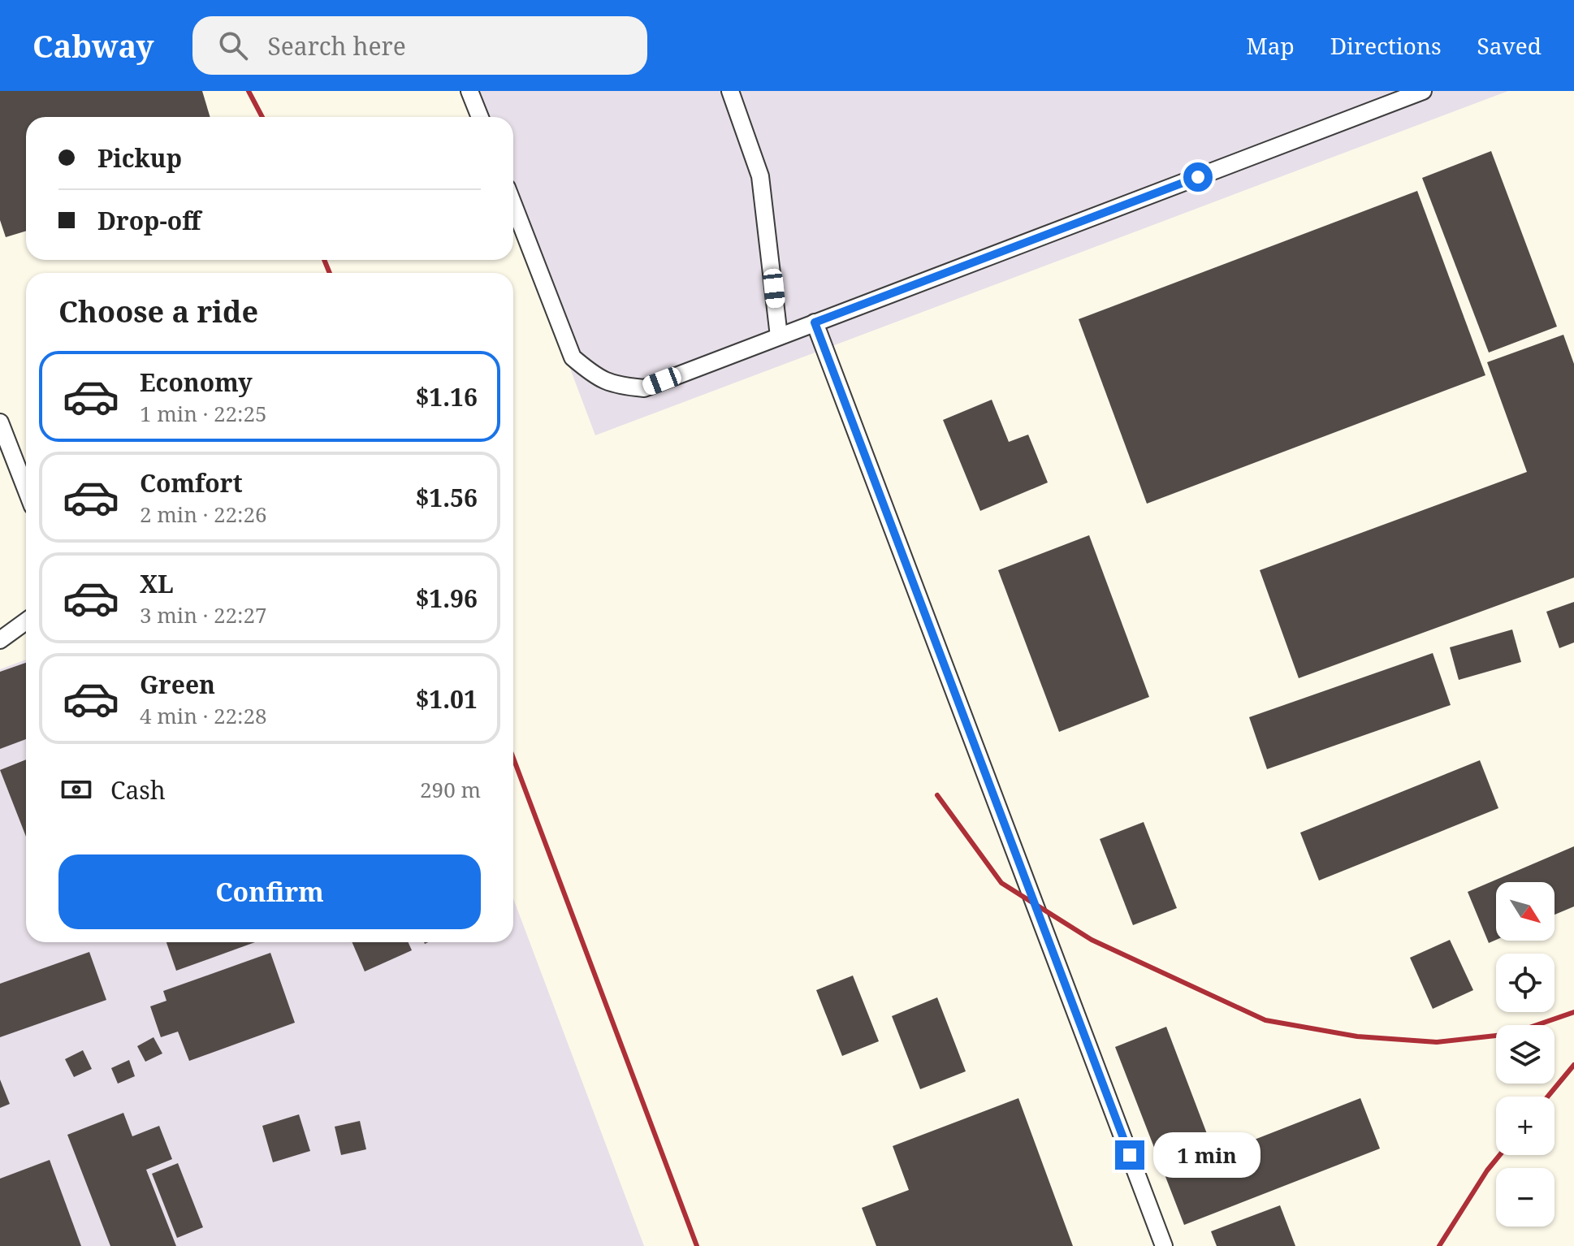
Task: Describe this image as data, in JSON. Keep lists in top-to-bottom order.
{
  "north": "bottom right",
  "page": {
    "header": "Cabway",
    "search": "Search here",
    "nav": ["Map", "Directions", "Saved"],
    "banner": ["Pickup", "Drop-off"],
    "heading": "Choose a ride",
    "list": [
      {
        "name": "Economy",
        "note": "1 min · 22:25",
        "value": "$1.16"
      },
      {
        "name": "Comfort",
        "note": "2 min · 22:26",
        "value": "$1.56"
      },
      {
        "name": "XL",
        "note": "3 min · 22:27",
        "value": "$1.96"
      },
      {
        "name": "Green",
        "note": "4 min · 22:28",
        "value": "$1.01"
      }
    ],
    "pay": ["Cash", "290 m"],
    "buttons": "Confirm",
    "map_buttons": ["+", "−"],
    "bubble": "1 min"
  }
}
